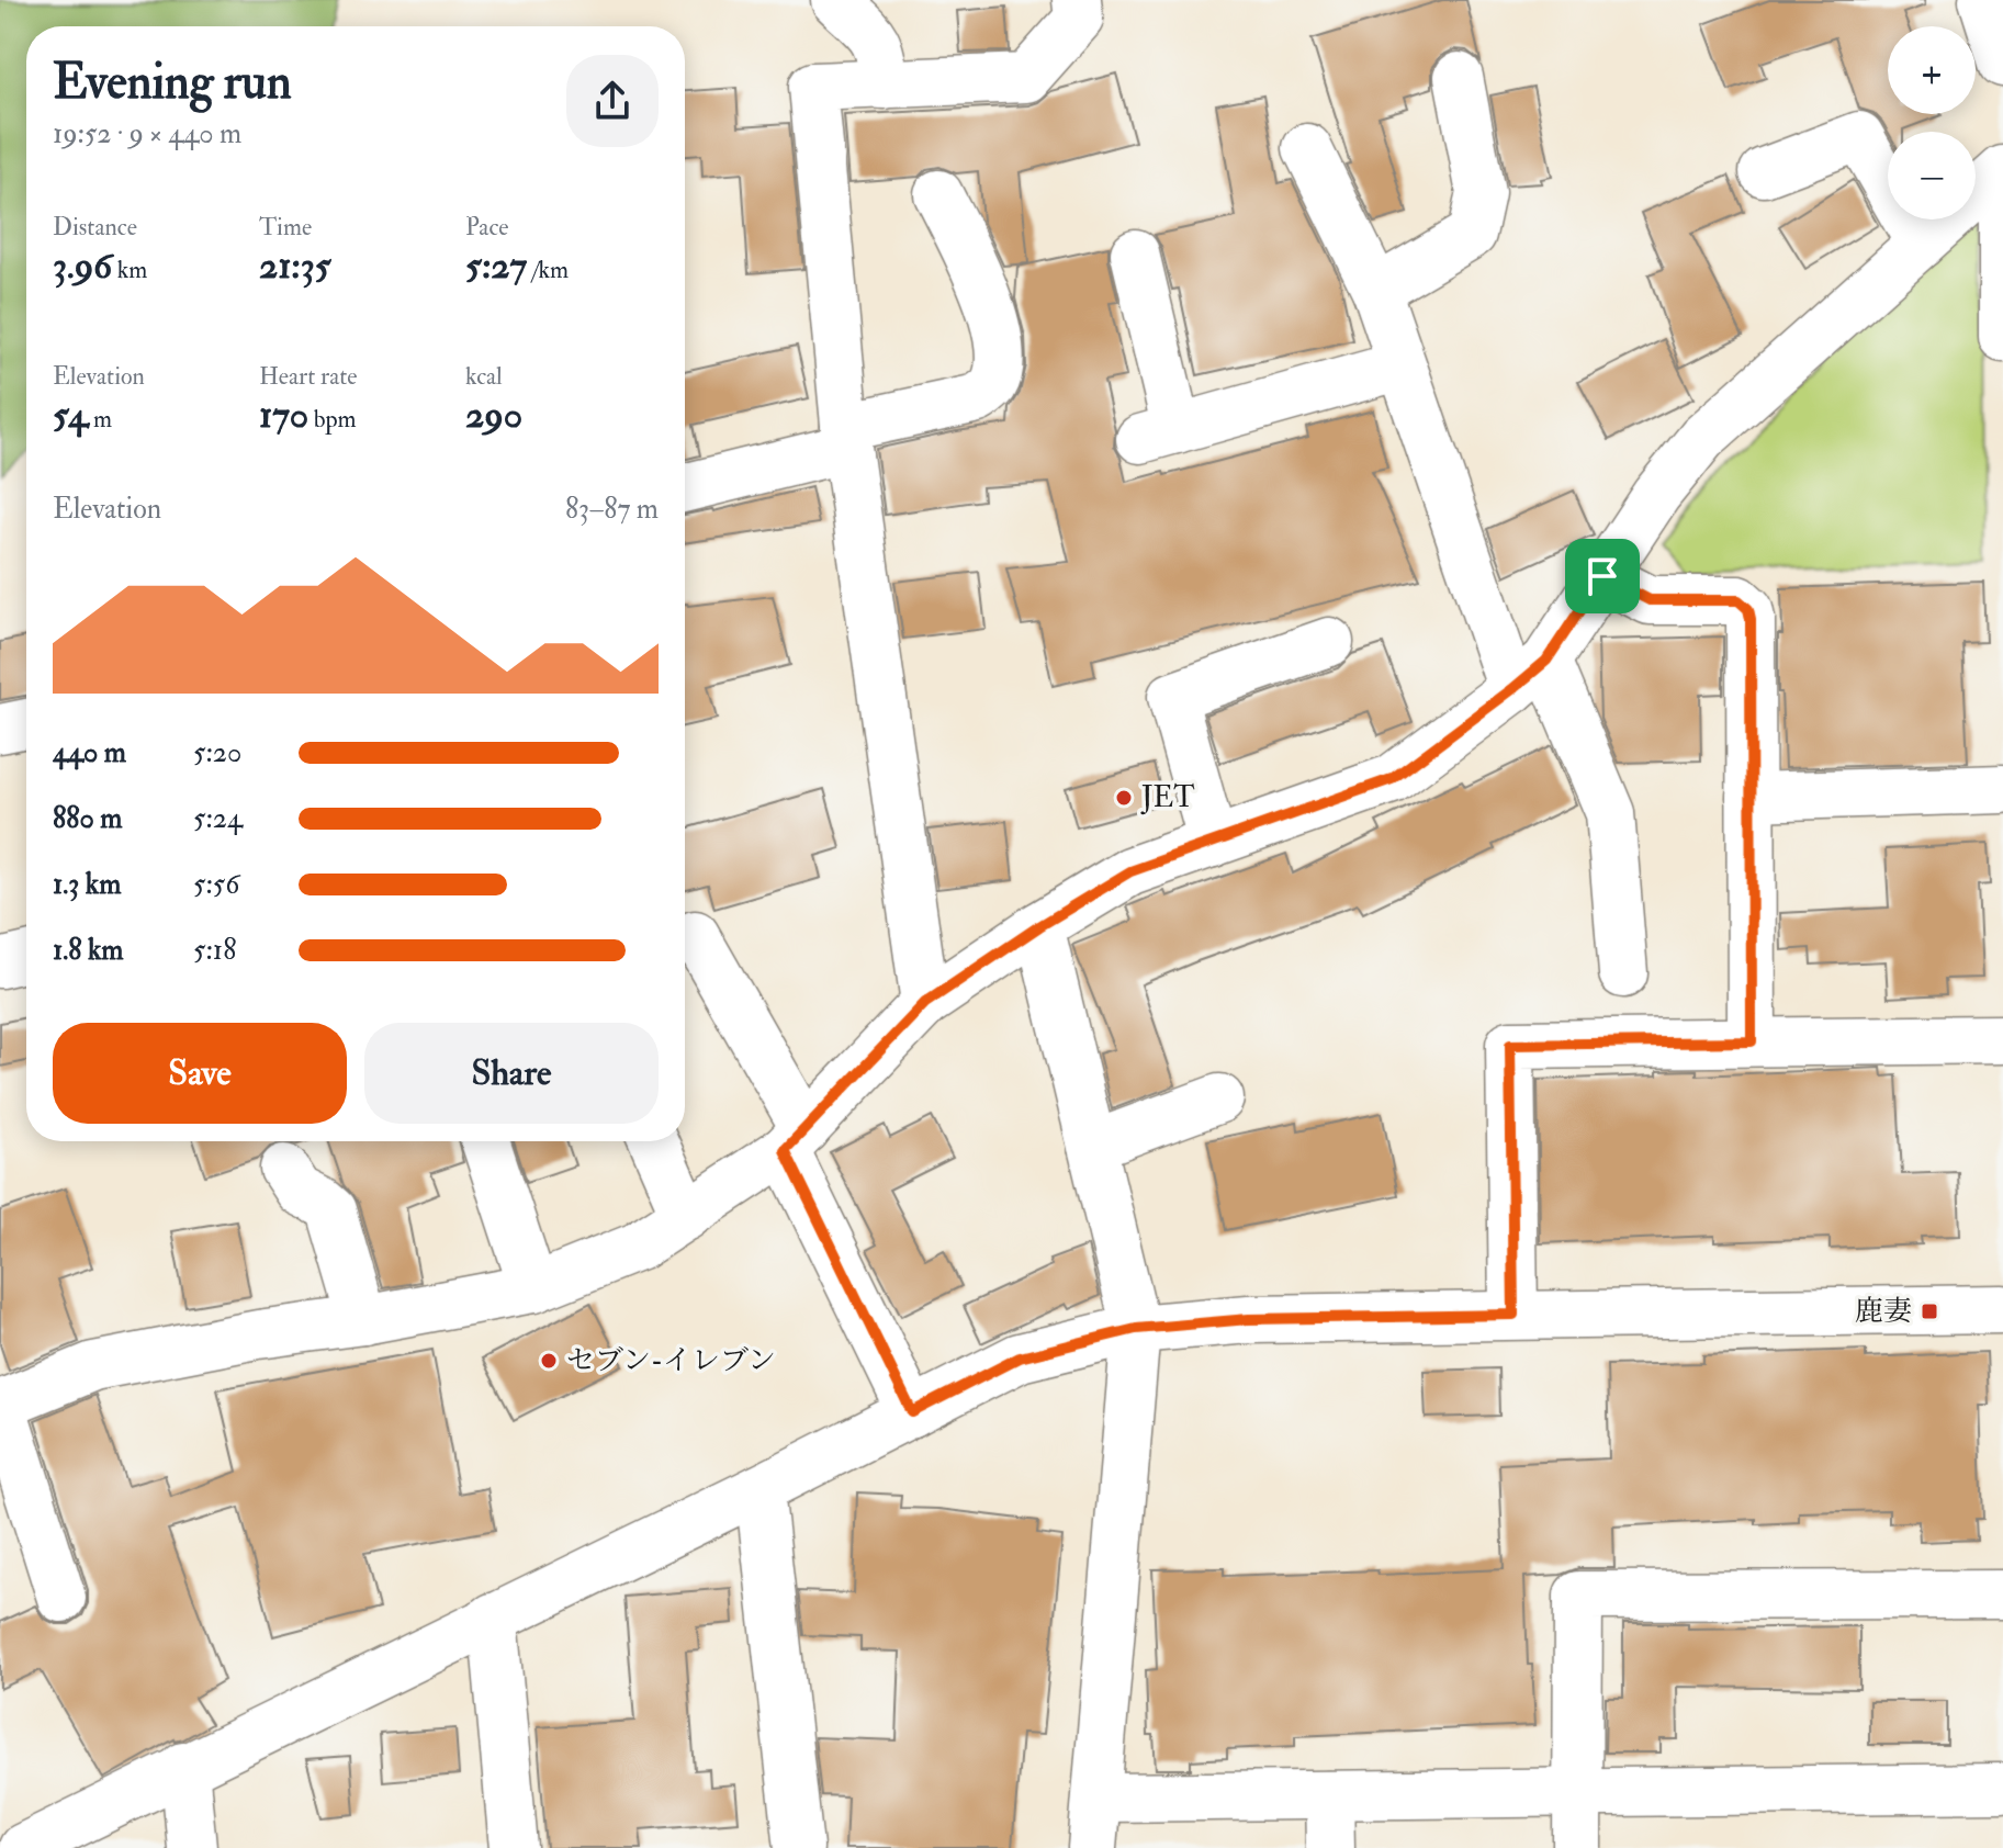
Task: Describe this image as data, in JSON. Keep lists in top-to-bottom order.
{
  "places": {
    "other": ["JET", "セブン-イレブン"],
    "transit": ["鹿妻"]
  },
  "page": {
    "map_buttons": ["+", "−"],
    "heading": ["Evening run", "19:52 · 9 × 440 m"],
    "stats": [
      ["Distance", "3.96 km"],
      ["Time", "21:35"],
      ["Pace", "5:27 /km"],
      ["Elevation", "54 m"],
      ["Heart rate", "170 bpm"],
      ["kcal", "290"]
    ],
    "chart": ["Elevation", "83–87 m"],
    "list": [
      {
        "name": "440 m",
        "note": "5:20"
      },
      {
        "name": "880 m",
        "note": "5:24"
      },
      {
        "name": "1.3 km",
        "note": "5:56"
      },
      {
        "name": "1.8 km",
        "note": "5:18"
      }
    ],
    "buttons": ["Save", "Share"]
  }
}
